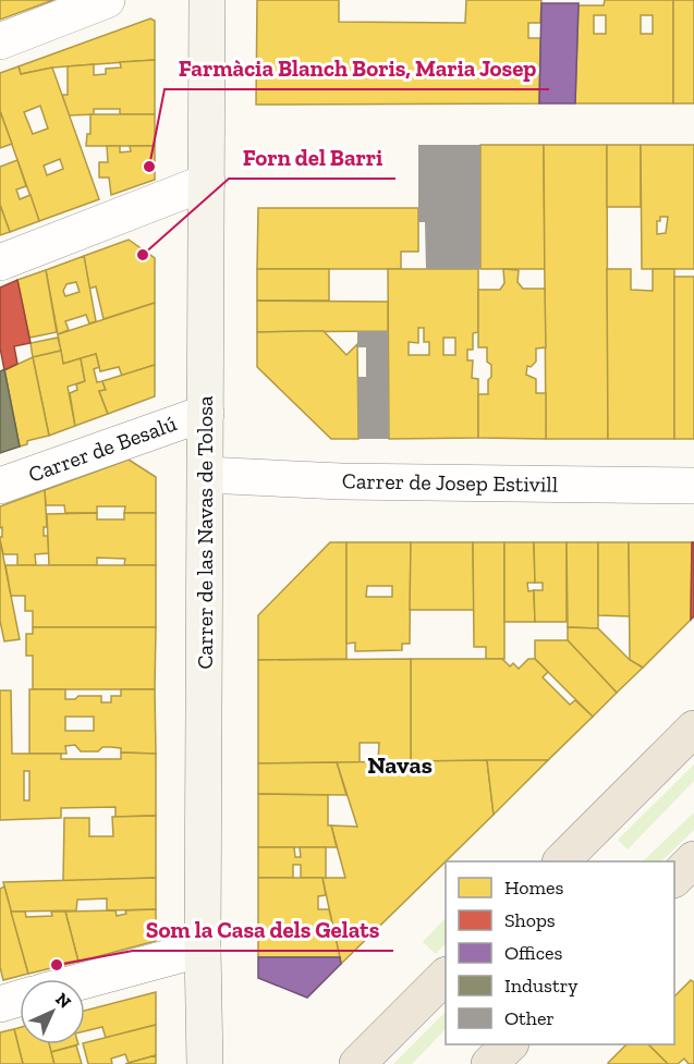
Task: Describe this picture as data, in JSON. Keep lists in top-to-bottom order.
{
  "streets": {
    "main road": ["Carrer de las Navas de Tolosa"],
    "street": ["Carrer de Besalú", "Carrer de Josep Estivill"]
  },
  "crossings": [
    ["Carrer de Besalú", "Carrer de las Navas de Tolosa"],
    ["Carrer de Josep Estivill", "Carrer de las Navas de Tolosa"]
  ],
  "districts": ["Navas"],
  "places": ["Farmàcia Blanch Boris, Maria Josep", "Forn del Barri", "Som la Casa dels Gelats"],
  "legend": [
    "Homes",
    "Shops",
    "Offices",
    "Industry",
    "Other"
  ],
  "north": "top right"
}
